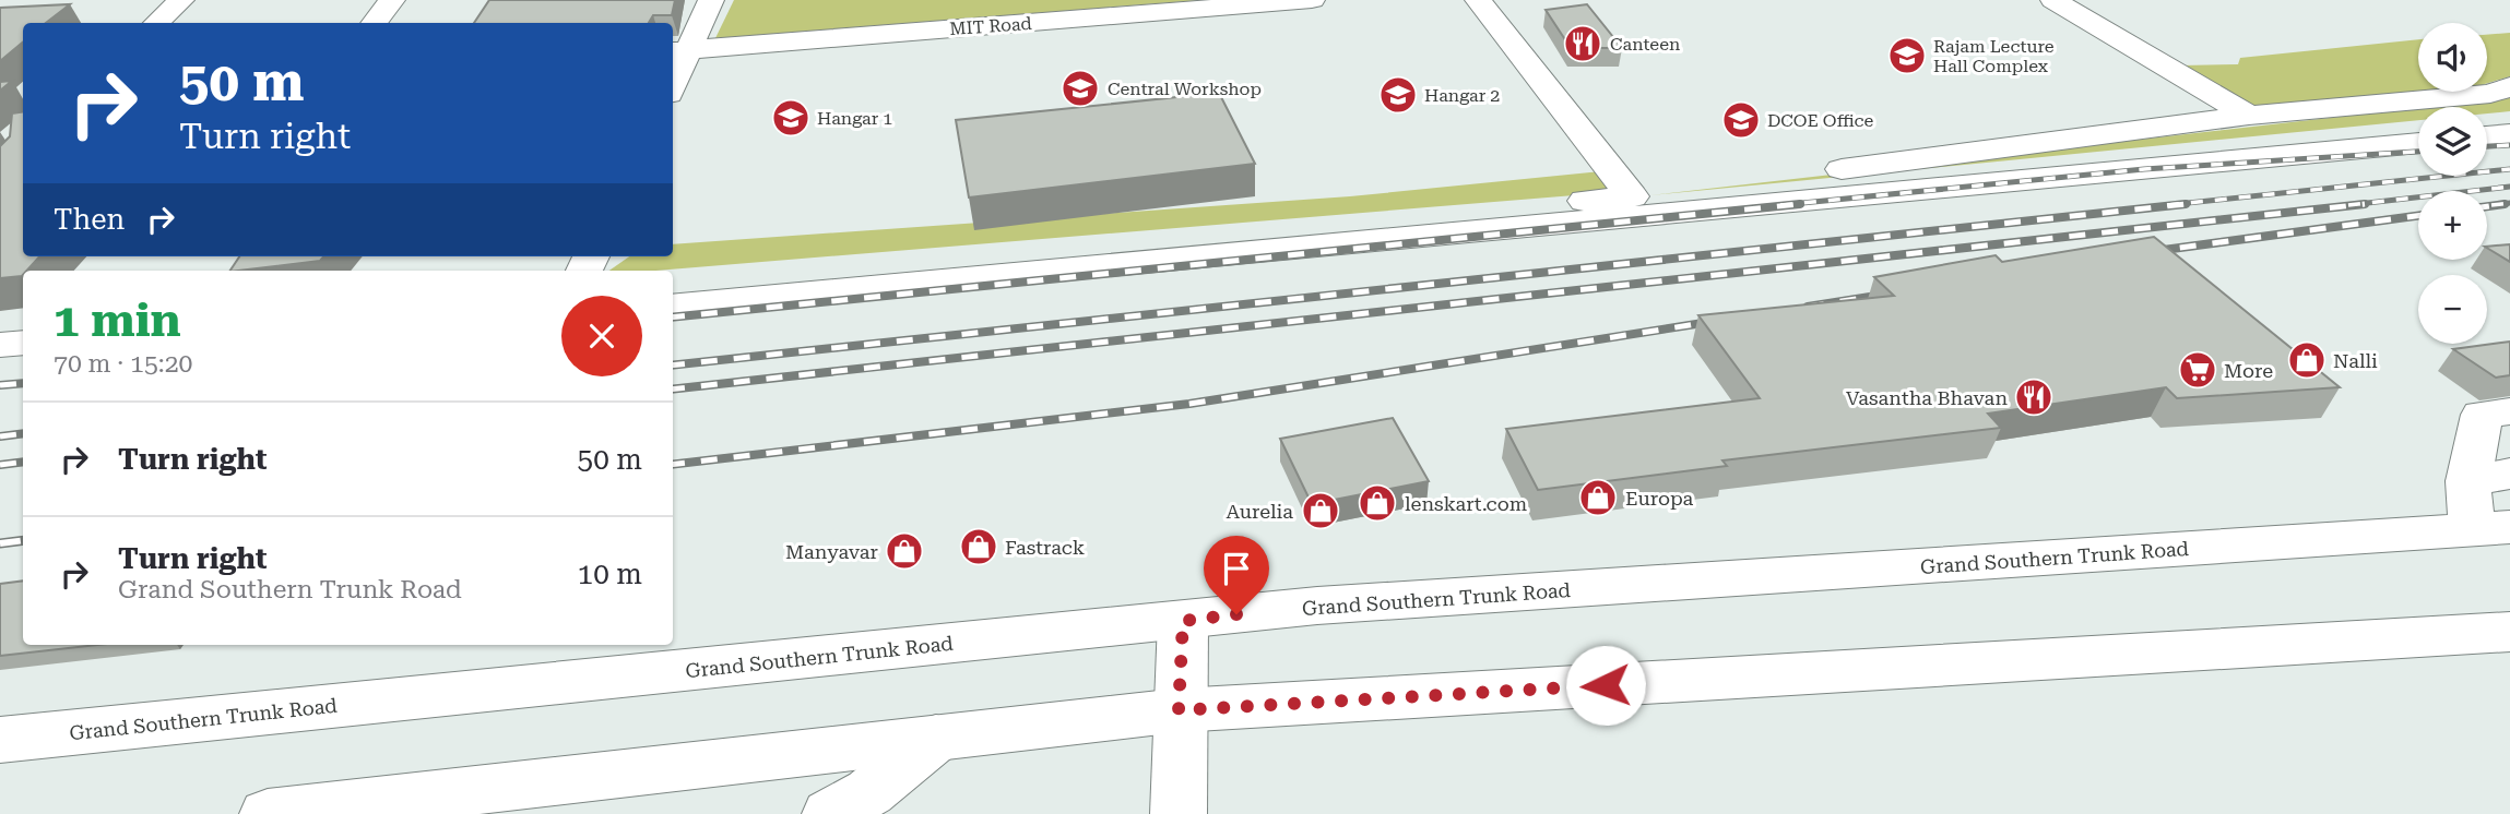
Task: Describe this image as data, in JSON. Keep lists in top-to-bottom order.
{
  "streets": {
    "main road": ["MIT Road", "Grand Southern Trunk Road"]
  },
  "places": {
    "restaurant": ["Canteen", "Vasantha Bhavan"],
    "school or university": [
      "Rajam Lecture Hall Complex",
      "Central Workshop",
      "Hangar 2",
      "Hangar 1",
      "DCOE Office"
    ],
    "shop": [
      "Nalli",
      "Europa",
      "lenskart.com",
      "Aurelia",
      "Fastrack",
      "Manyavar"
    ],
    "supermarket": ["More"]
  },
  "page": {
    "map_buttons": ["+", "−"],
    "turn": ["50 m", "Turn right"],
    "then": "Then",
    "heading": ["1 min", "70 m · 15:20"],
    "list": [
      {
        "name": "Turn right",
        "value": "50 m"
      },
      {
        "name": "Turn right",
        "note": "Grand Southern Trunk Road",
        "value": "10 m"
      }
    ]
  }
}
